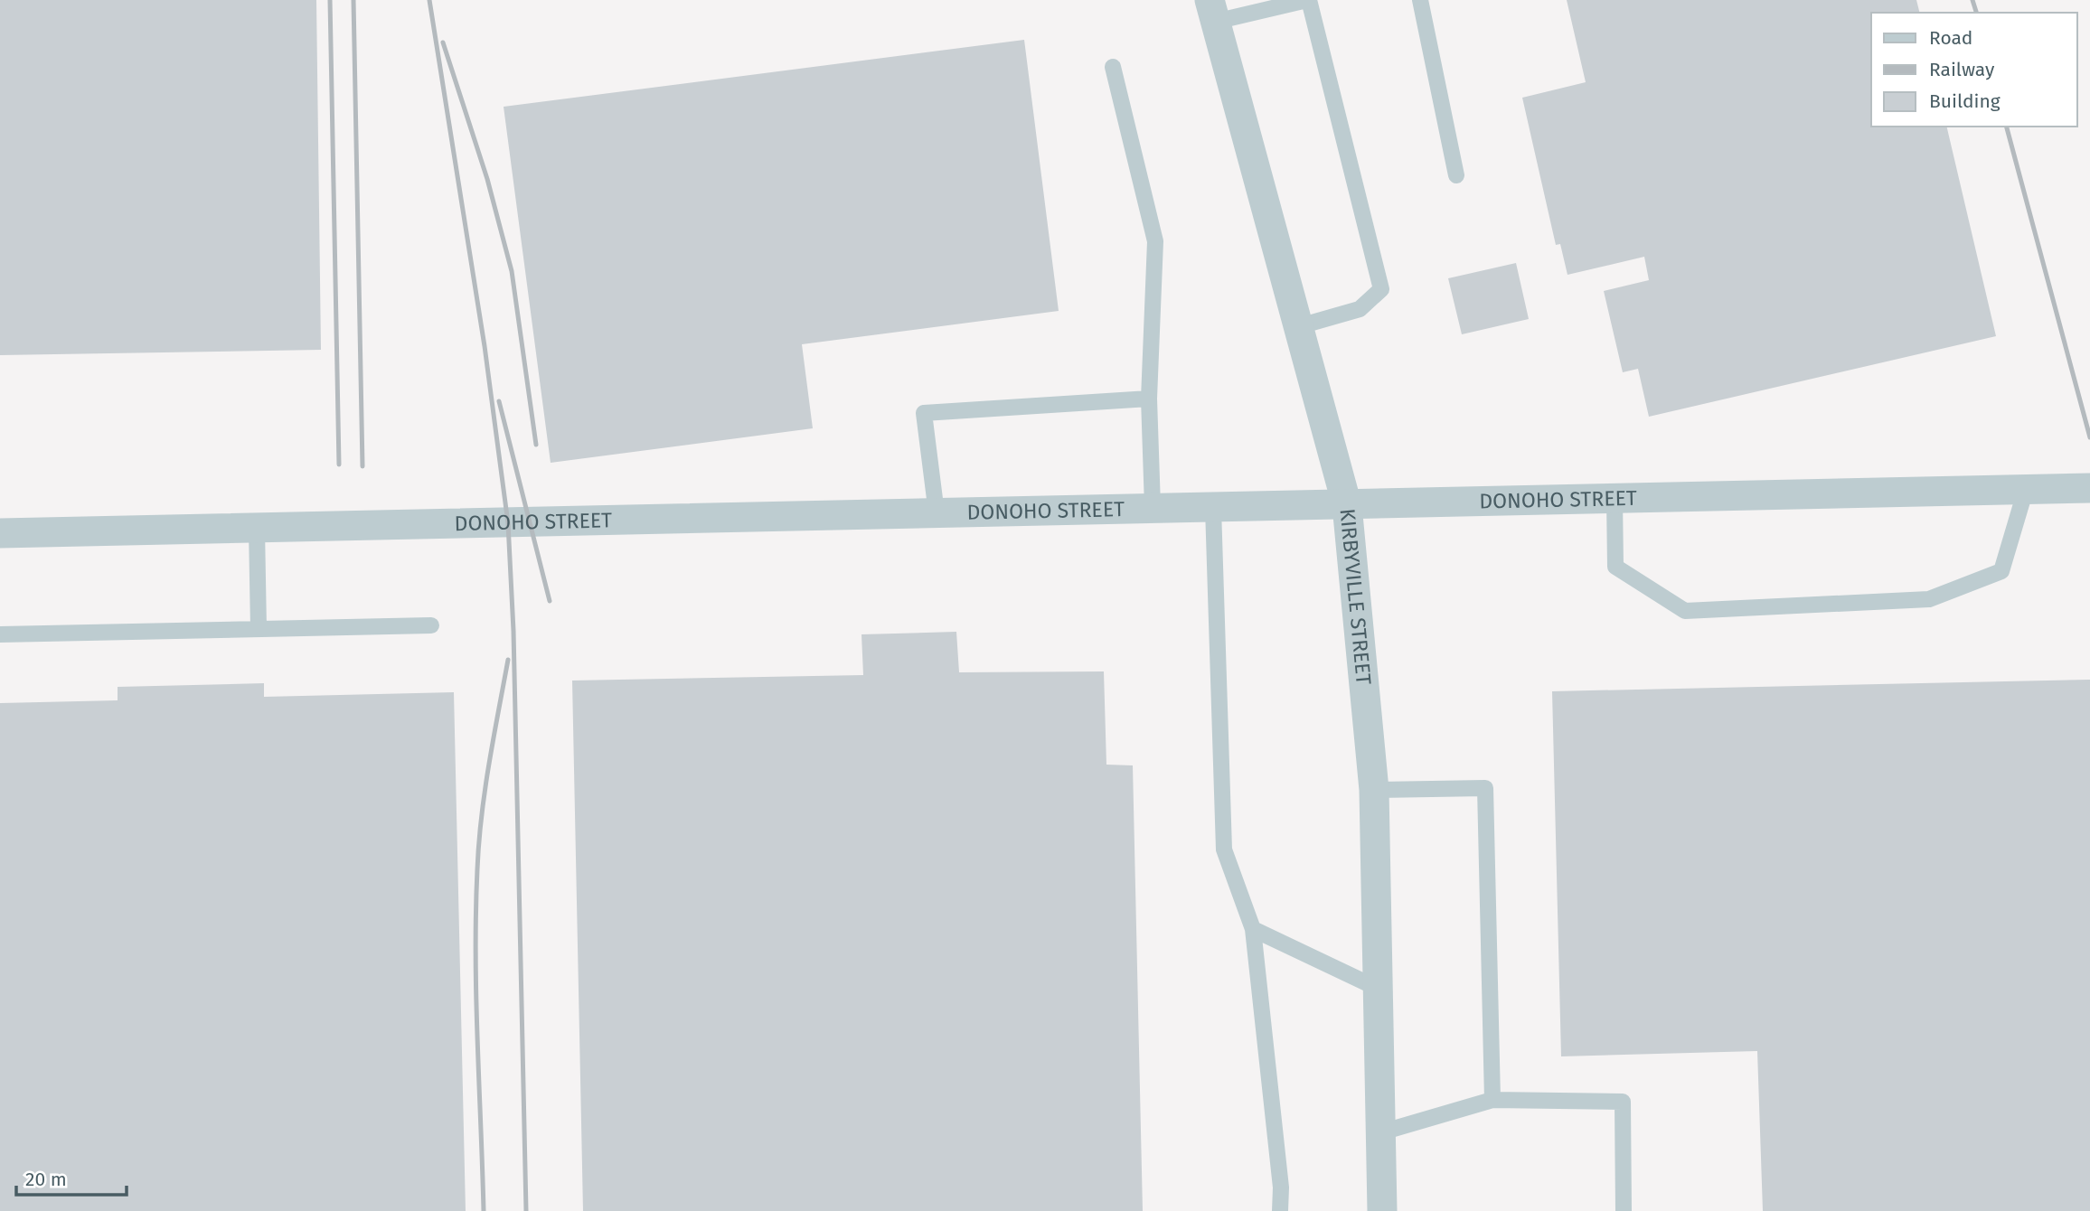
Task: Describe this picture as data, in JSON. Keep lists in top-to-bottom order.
{
  "streets": {
    "street": ["DONOHO STREET", "KIRBYVILLE STREET"]
  },
  "crossings": [
    ["DONOHO STREET", "KIRBYVILLE STREET"]
  ],
  "legend": ["Road", "Railway", "Building"],
  "scale_bar": "20 m"
}
